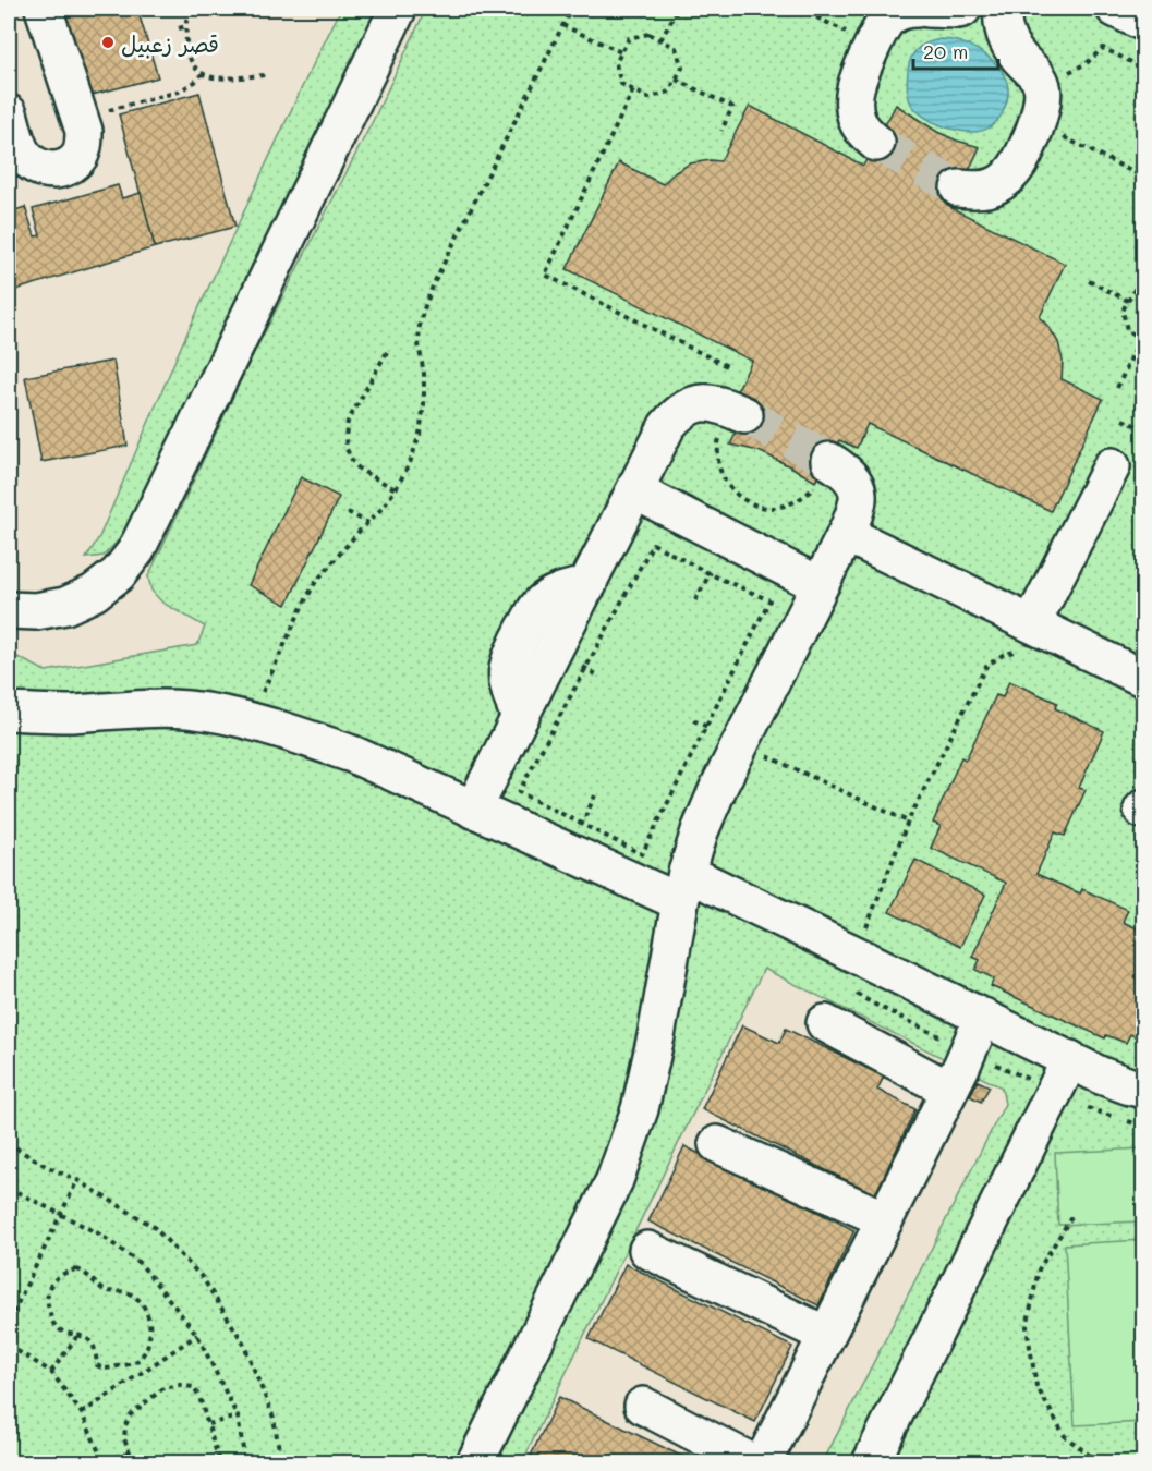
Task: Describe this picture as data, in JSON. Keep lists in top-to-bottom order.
{
  "places": ["قصر زعبيل"],
  "scale_bar": "20 m"
}
